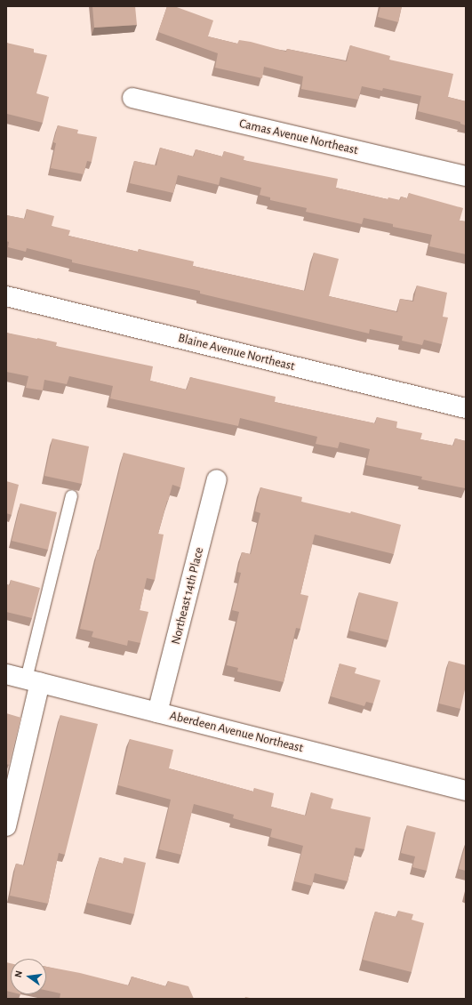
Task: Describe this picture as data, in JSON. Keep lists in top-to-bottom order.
{
  "streets": {
    "street": [
      "Camas Avenue Northeast",
      "Blaine Avenue Northeast",
      "Northeast 14th Place",
      "Aberdeen Avenue Northeast"
    ]
  },
  "crossings": [
    ["Northeast 14th Place", "Aberdeen Avenue Northeast"]
  ],
  "north": "left"
}
